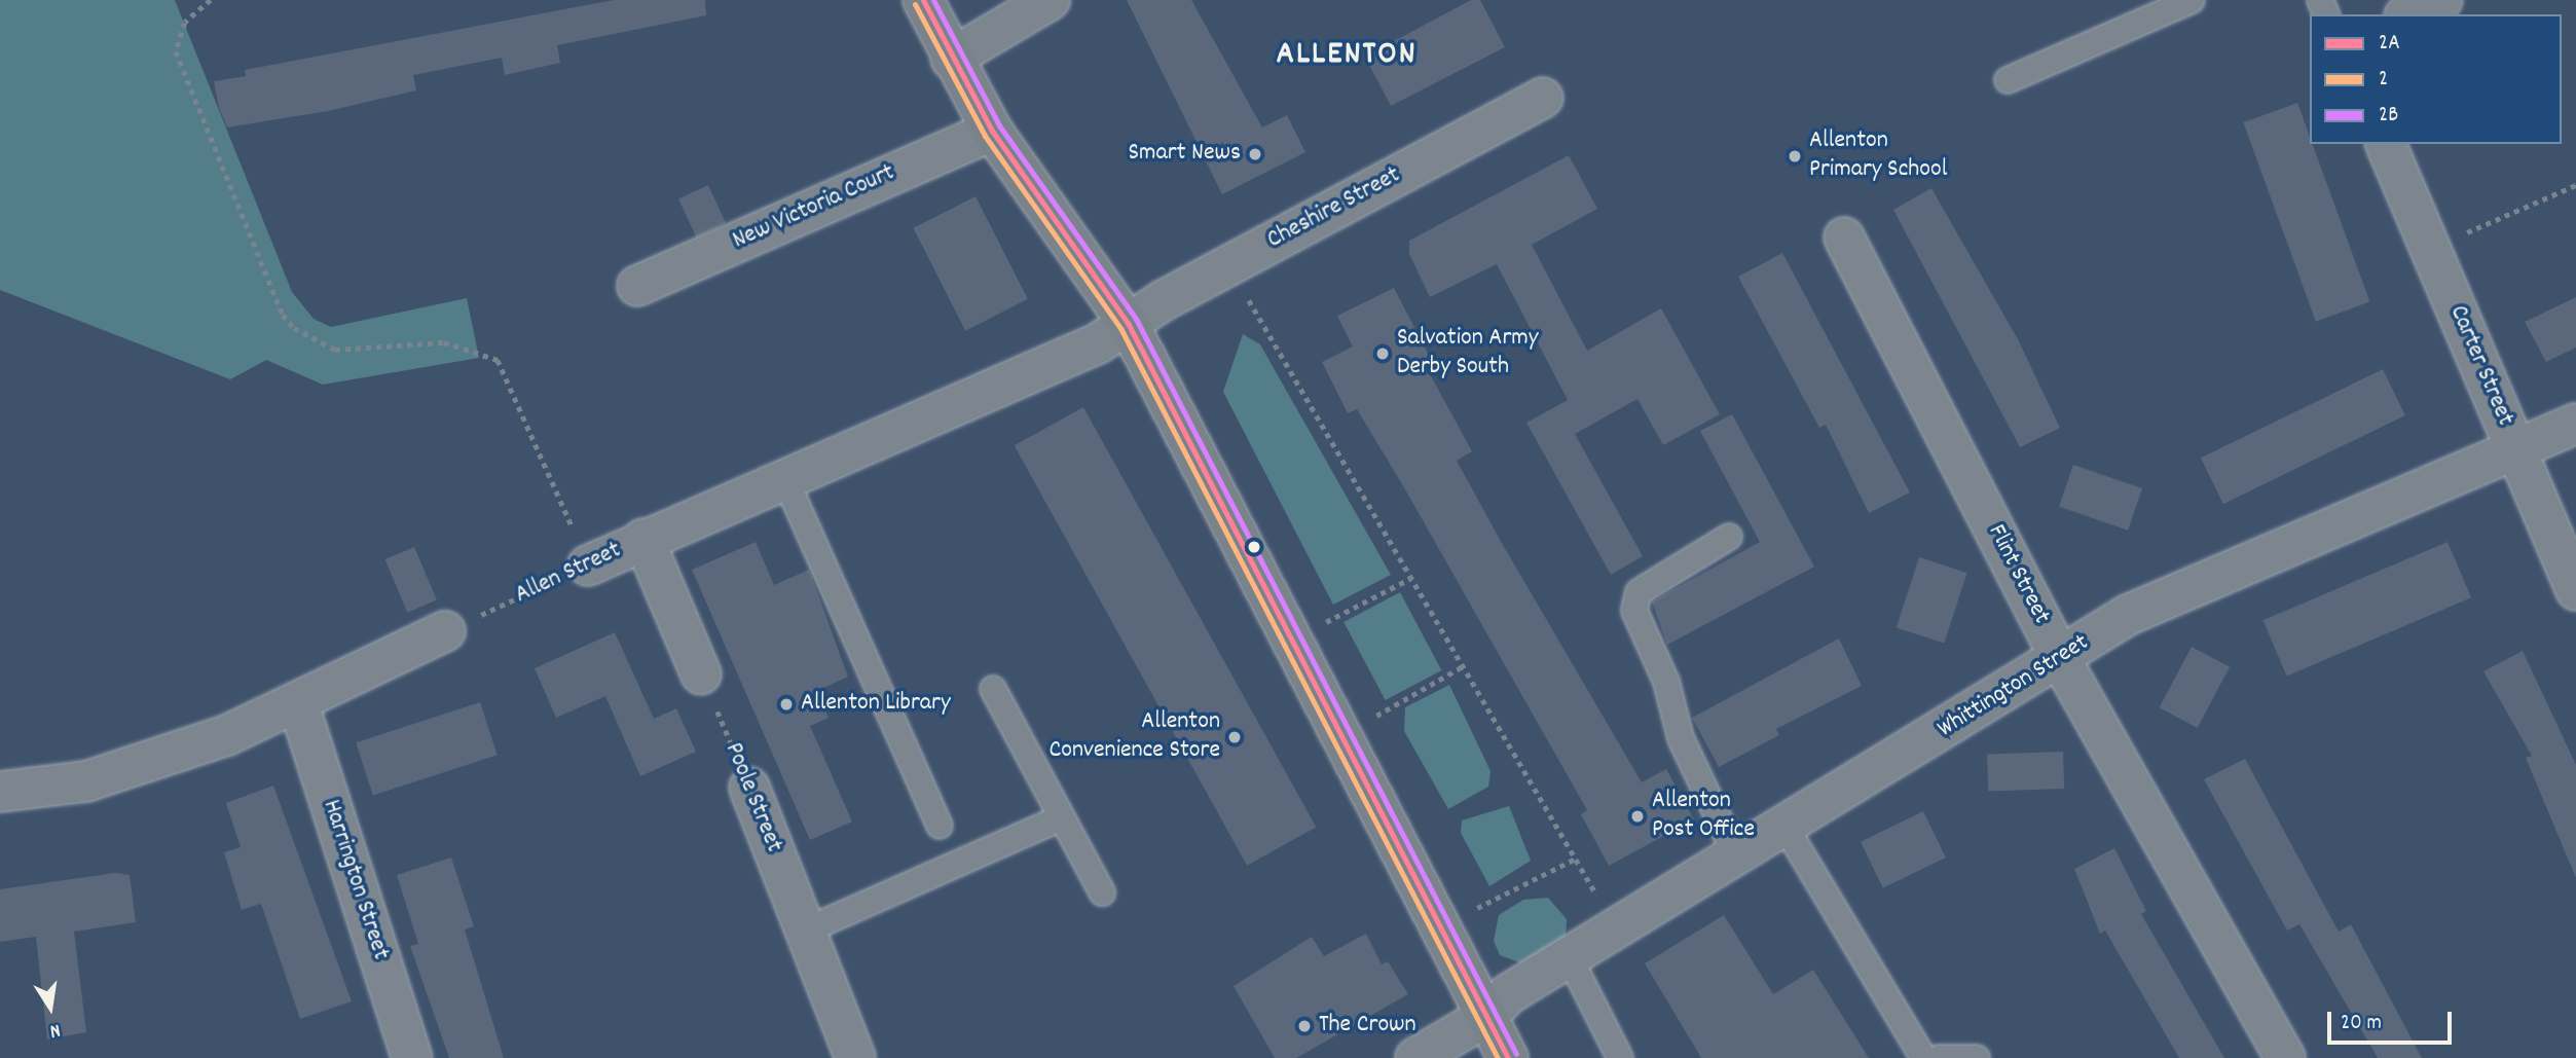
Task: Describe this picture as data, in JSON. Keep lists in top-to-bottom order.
{
  "streets": {
    "street": [
      "New Victoria Court",
      "Cheshire Street",
      "Carter Street",
      "Allen Street",
      "Flint Street",
      "Whittington Street",
      "Poole Street",
      "Harrington Street"
    ]
  },
  "crossings": [
    ["Cheshire Street", "Allen Street"],
    ["Carter Street", "Whittington Street"],
    ["Flint Street", "Whittington Street"]
  ],
  "districts": ["ALLENTON"],
  "places": [
    "Smart News",
    "Allenton Primary School",
    "Salvation Army Derby South",
    "Allenton Library",
    "Allenton Convenience Store",
    "Allenton Post Office",
    "The Crown"
  ],
  "lines": ["transit line 2A", "transit line 2B", "transit line 2"],
  "legend": ["2A", "2", "2B"],
  "scale_bar": "20 m",
  "north": "bottom"
}
